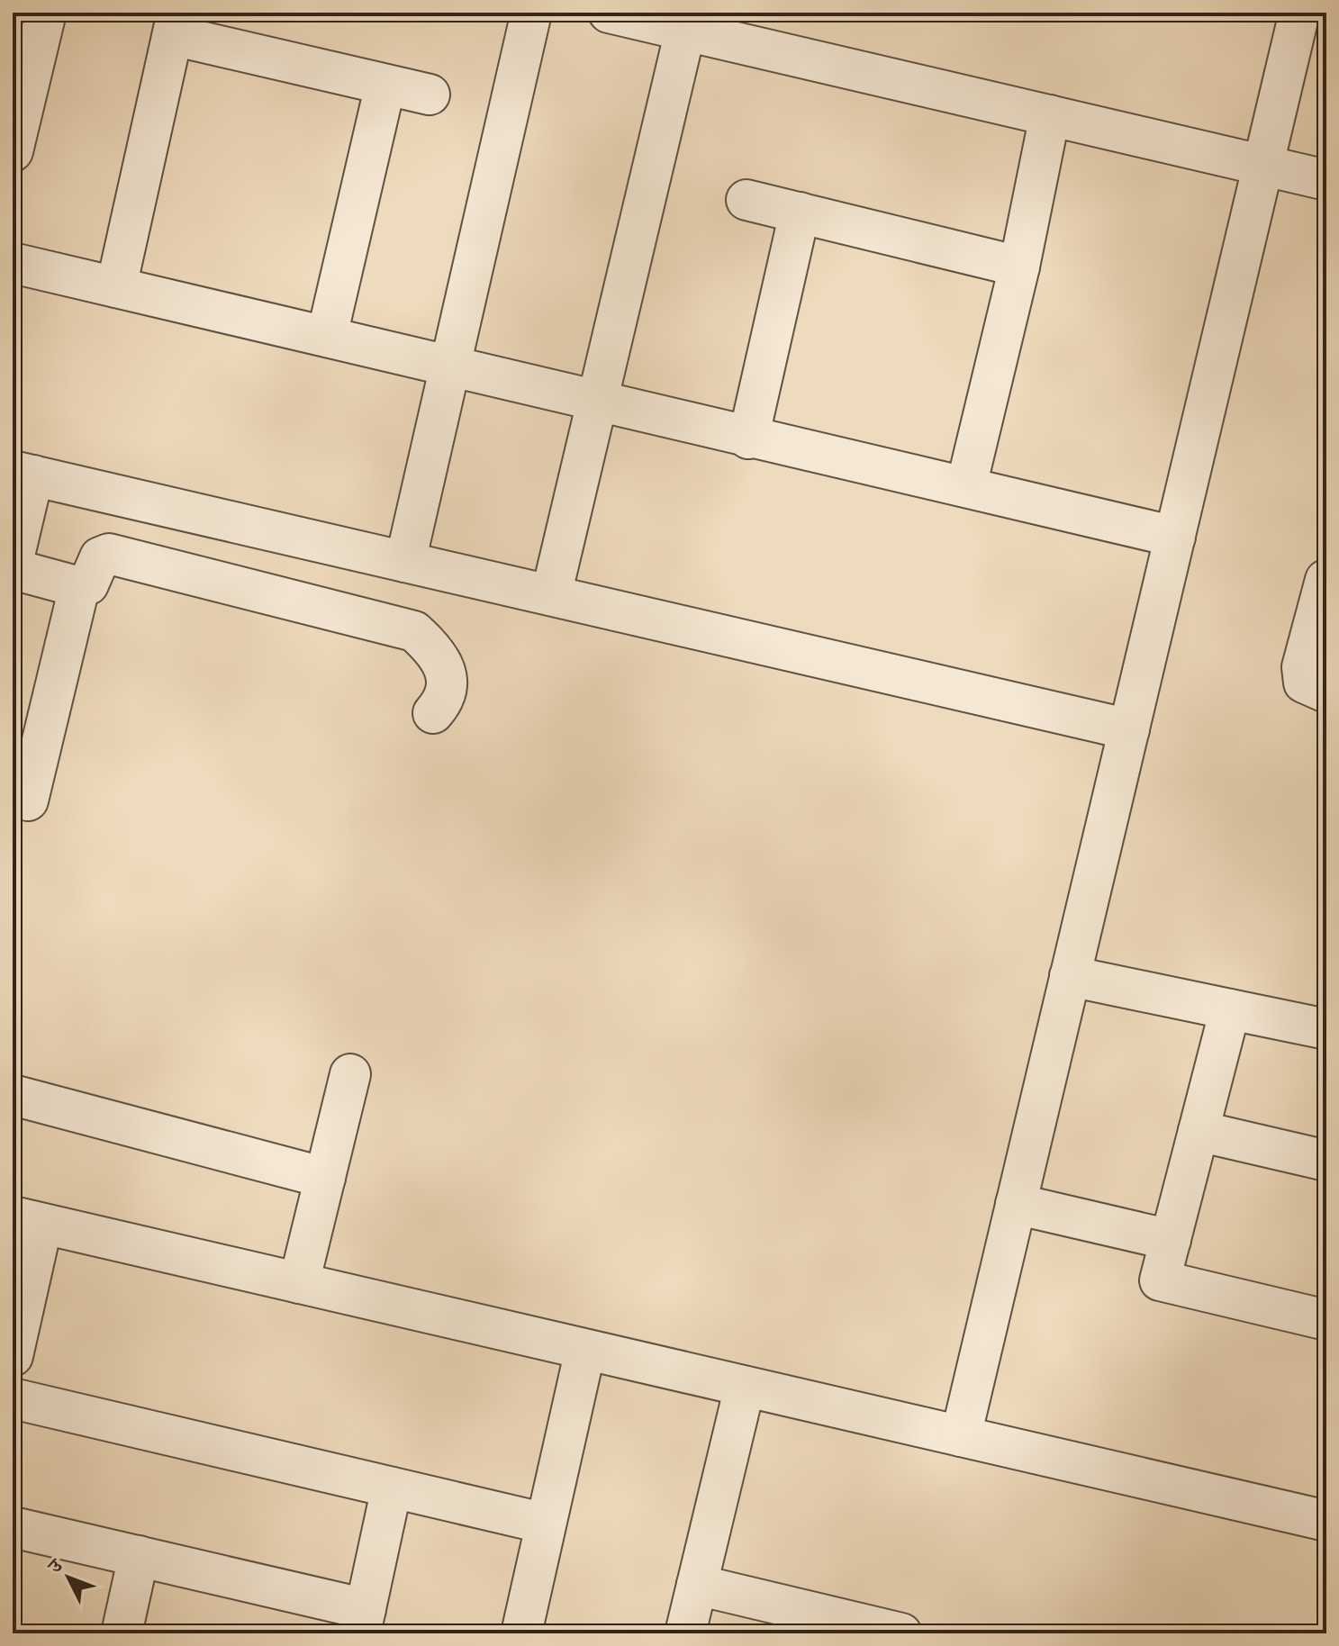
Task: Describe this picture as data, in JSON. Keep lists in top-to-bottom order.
{
  "north": "top left"
}
